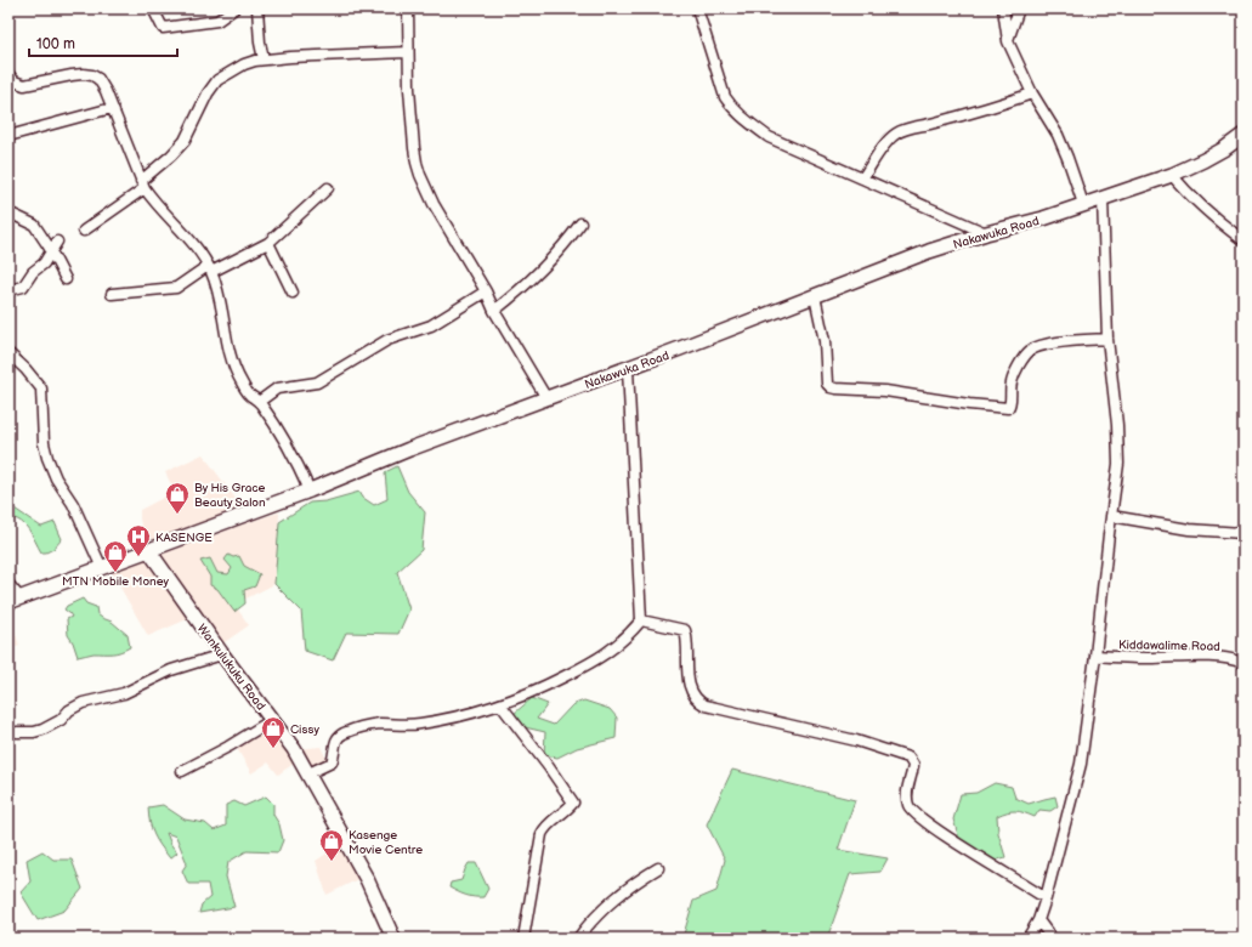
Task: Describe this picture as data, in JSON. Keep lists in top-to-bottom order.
{
  "streets": {
    "main road": ["Nakawuka Road", "Wankulukuku Road"],
    "street": ["Kiddawalime Road"]
  },
  "crossings": [
    ["Nakawuka Road", "Wankulukuku Road"]
  ],
  "places": {
    "shop": [
      "By His Grace Beauty Salon",
      "MTN Mobile Money",
      "Cissy",
      "Kasenge Movie Centre"
    ],
    "hospital": ["KASENGE"]
  },
  "scale_bar": "100 m"
}
